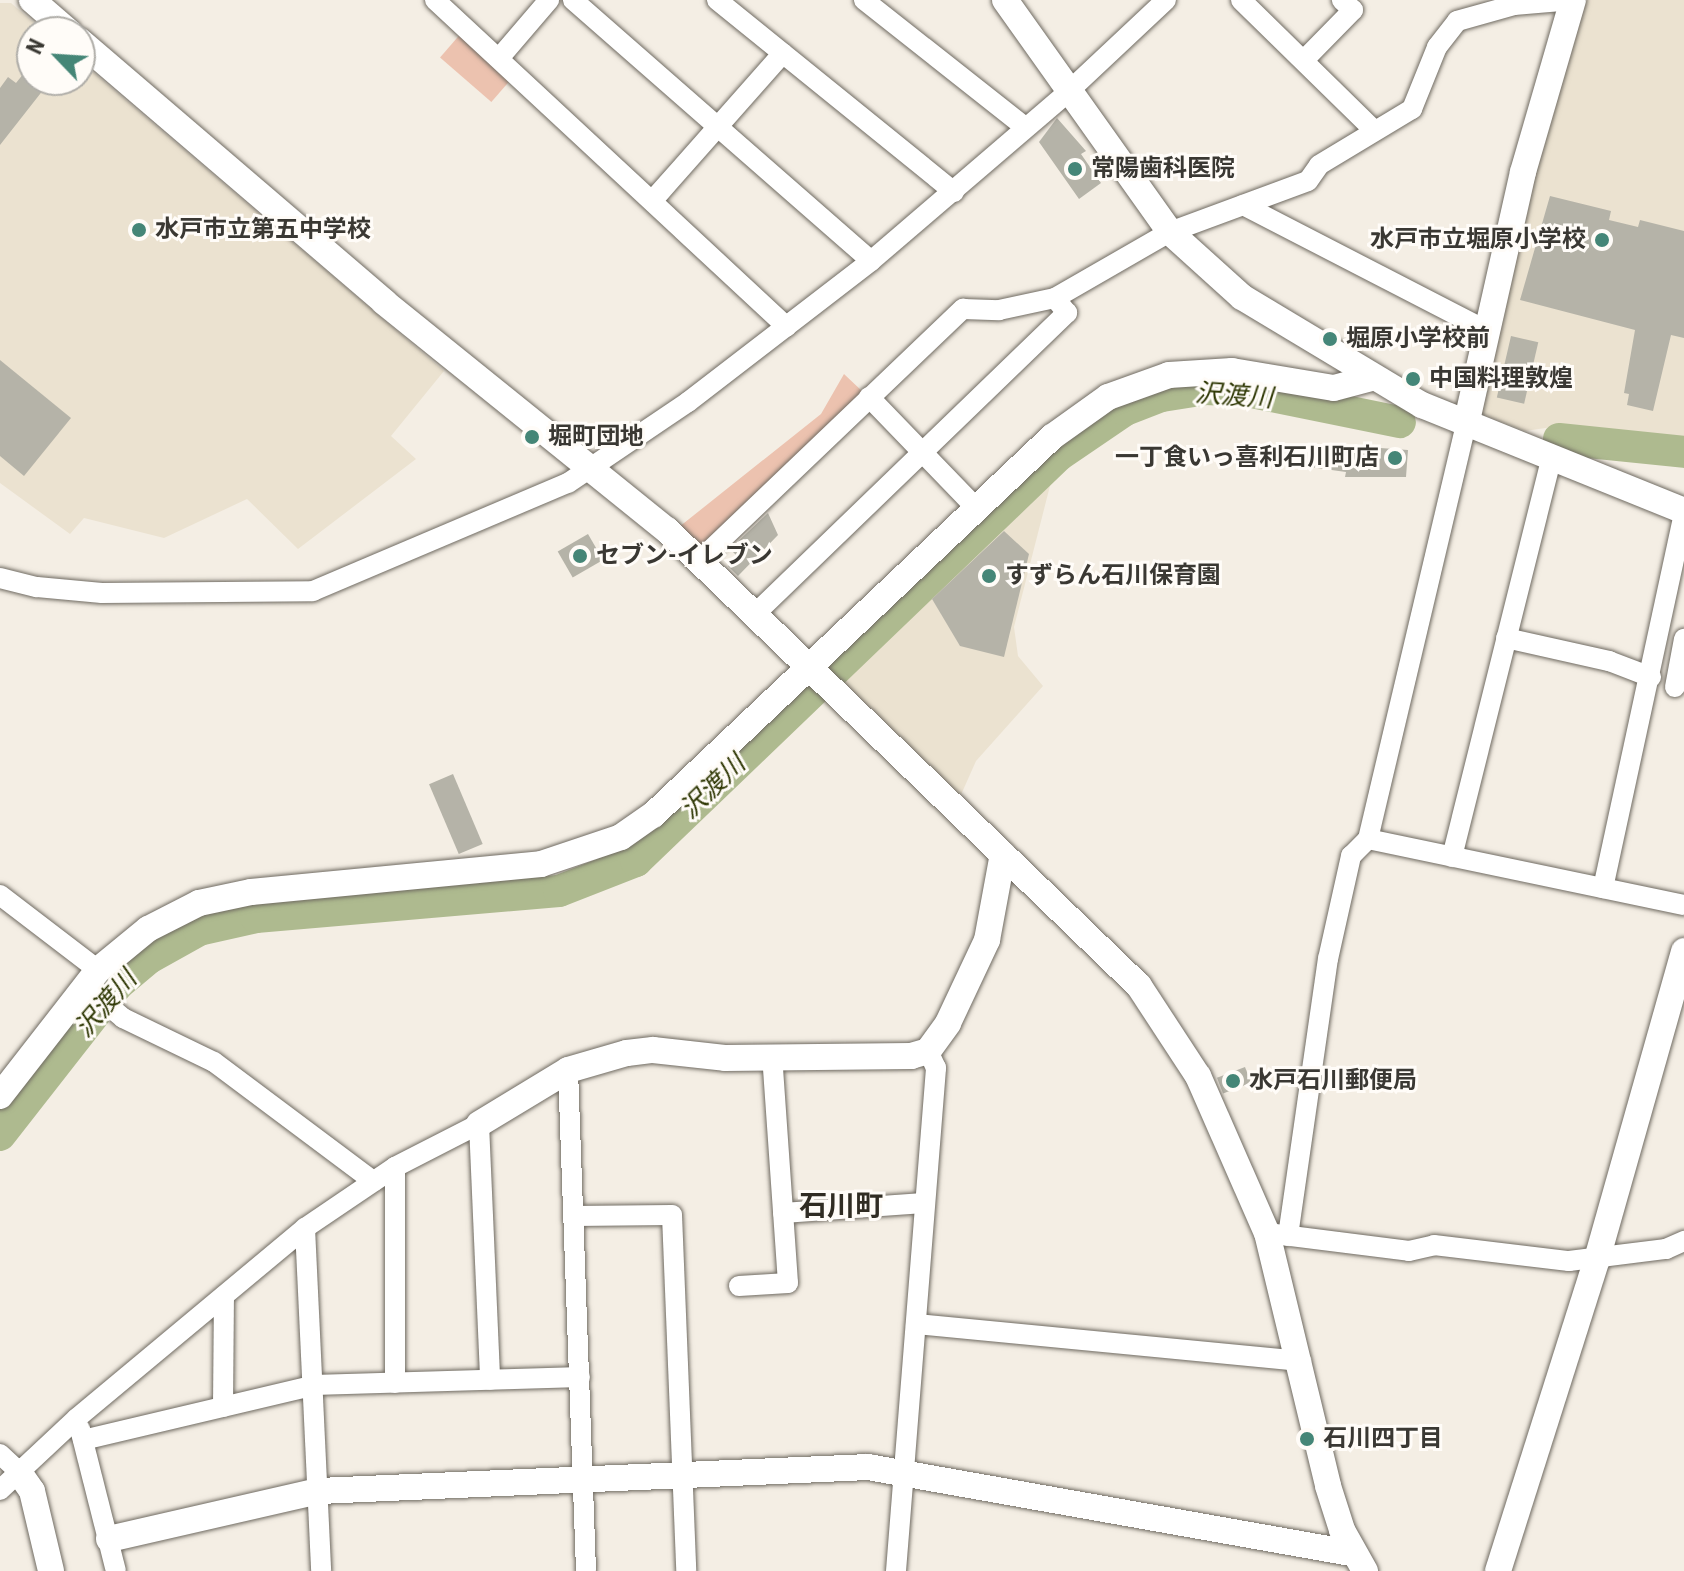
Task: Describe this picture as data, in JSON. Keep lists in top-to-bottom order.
{
  "districts": ["石川町"],
  "water": ["沢渡川"],
  "places": [
    "常陽歯科医院",
    "水戸市立第五中学校",
    "水戸市立堀原小学校",
    "堀原小学校前",
    "中国料理敦煌",
    "堀町団地",
    "一丁食いっ喜利石川町店",
    "セブン-イレブン",
    "すずらん石川保育園",
    "水戸石川郵便局",
    "石川四丁目"
  ],
  "north": "top left"
}
